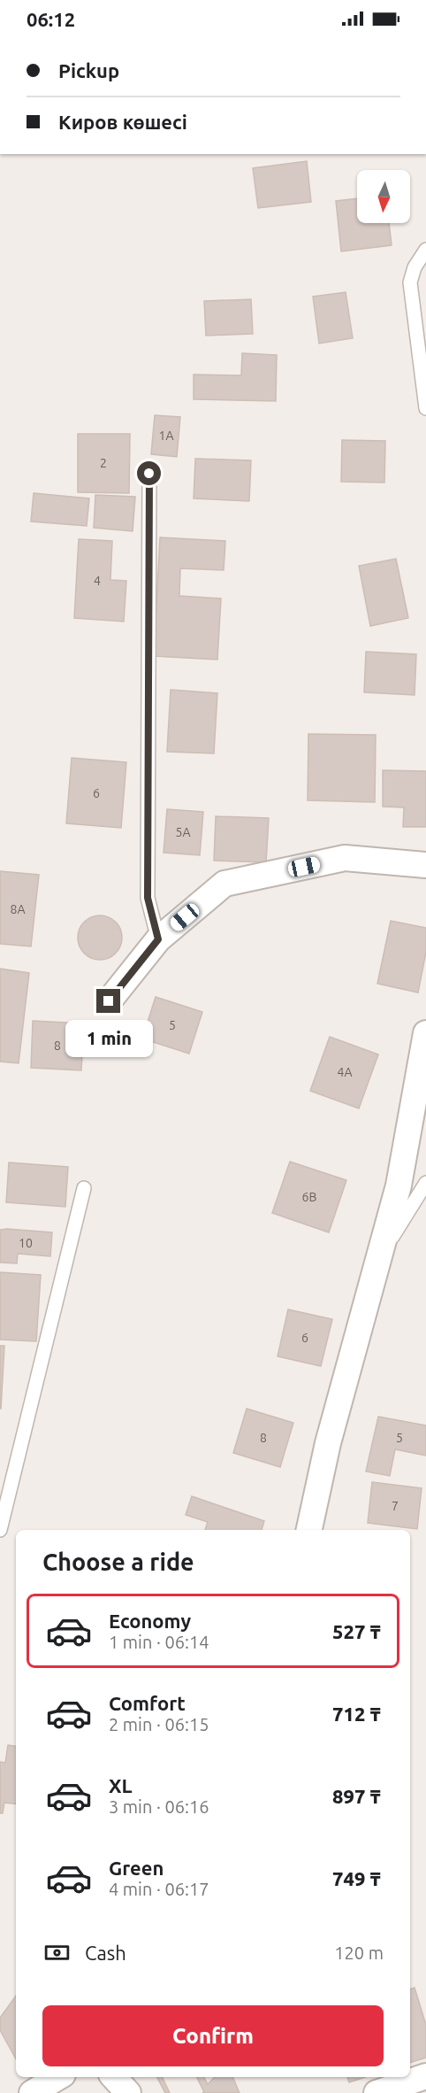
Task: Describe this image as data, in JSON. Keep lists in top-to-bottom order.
{
  "house_numbers": [
    "1A",
    "2",
    "4",
    "6",
    "5A",
    "8A",
    "5",
    "8",
    "4A",
    "6B",
    "10",
    "6",
    "8",
    "5",
    "7"
  ],
  "north": "bottom",
  "page": {
    "status": "06:12",
    "banner": ["Pickup", "Киров көшесі"],
    "bubble": "1 min",
    "heading": "Choose a ride",
    "list": [
      {
        "name": "Economy",
        "note": "1 min · 06:14",
        "value": "527 ₸"
      },
      {
        "name": "Comfort",
        "note": "2 min · 06:15",
        "value": "712 ₸"
      },
      {
        "name": "XL",
        "note": "3 min · 06:16",
        "value": "897 ₸"
      },
      {
        "name": "Green",
        "note": "4 min · 06:17",
        "value": "749 ₸"
      }
    ],
    "pay": ["Cash", "120 m"],
    "buttons": "Confirm"
  }
}
